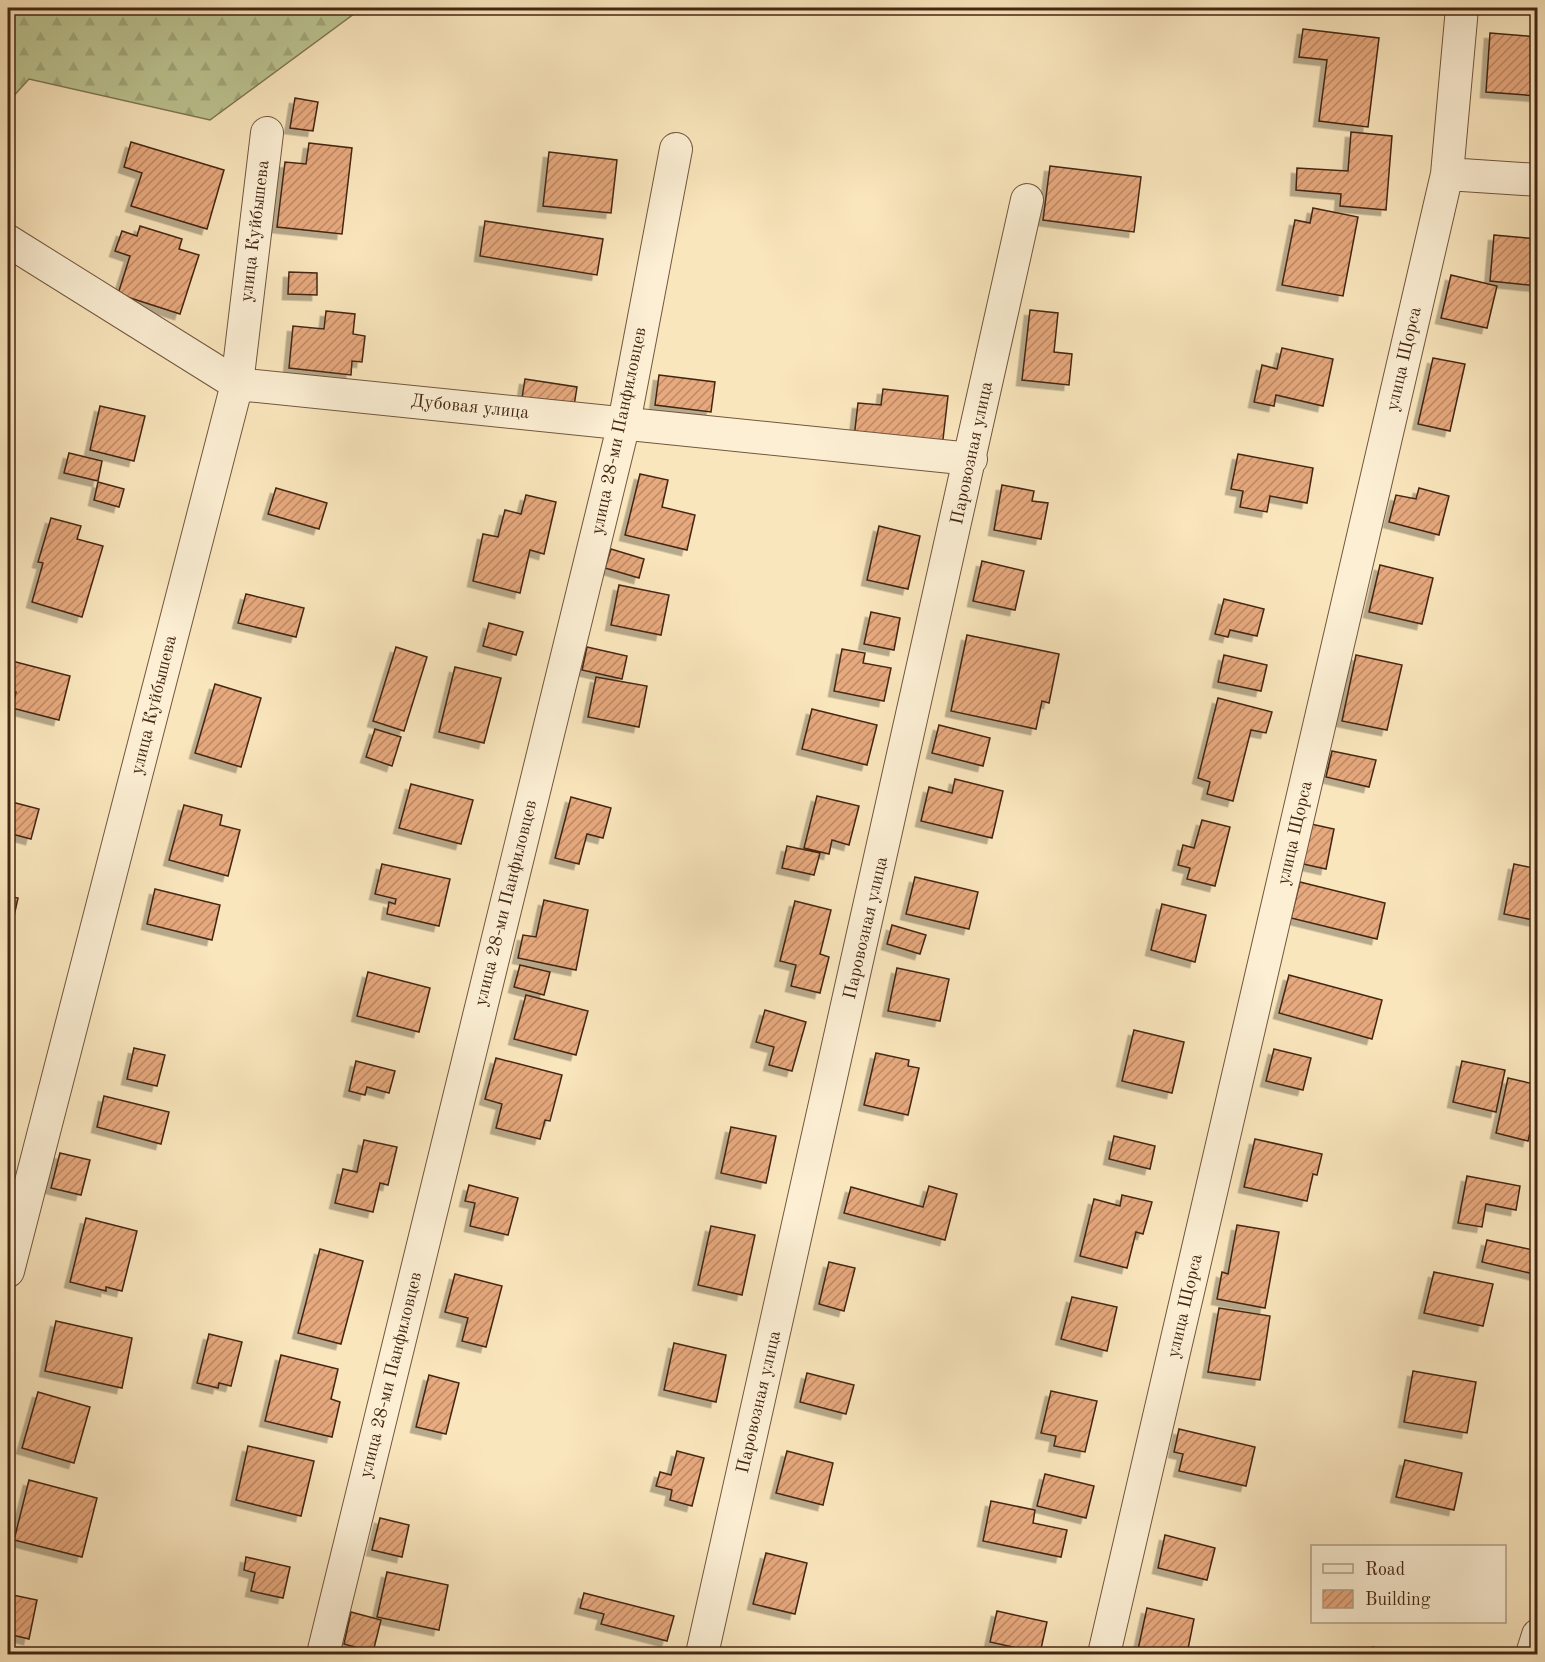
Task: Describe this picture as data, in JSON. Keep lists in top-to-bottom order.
{
  "streets": {
    "street": [
      "улица Куйбышева",
      "улица Щорса",
      "Дубовая улица",
      "улица 28-ми Панфиловцев",
      "Паровозная улица"
    ]
  },
  "crossings": [
    ["улица Куйбышева", "Дубовая улица"],
    ["Дубовая улица", "улица 28-ми Панфиловцев"],
    ["Дубовая улица", "Паровозная улица"]
  ],
  "legend": ["Road", "Building"]
}
